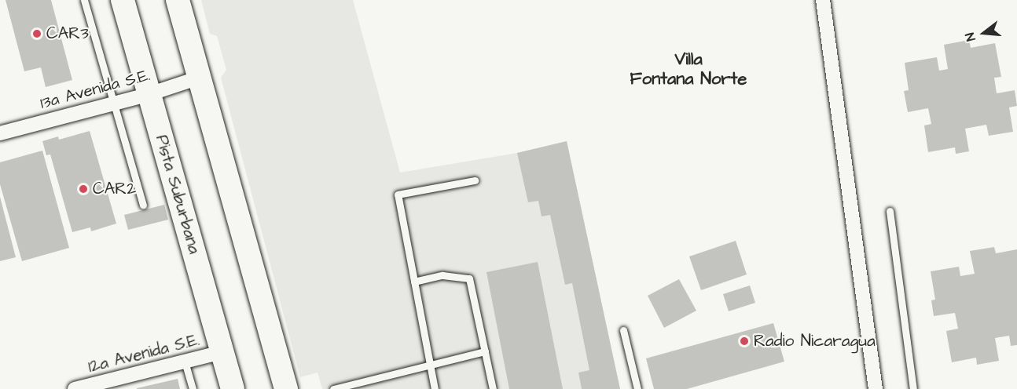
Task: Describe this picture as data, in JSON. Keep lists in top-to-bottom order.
{
  "streets": {
    "main road": ["Pista Suburbana"],
    "street": ["13a Avenida S.E.", "12a Avenida S.E."]
  },
  "crossings": [
    ["13a Avenida S.E.", "Pista Suburbana"],
    ["Pista Suburbana", "12a Avenida S.E."]
  ],
  "districts": ["Villa Fontana Norte"],
  "places": ["CAR3", "CAR2", "Radio Nicaragua"],
  "north": "left"
}
